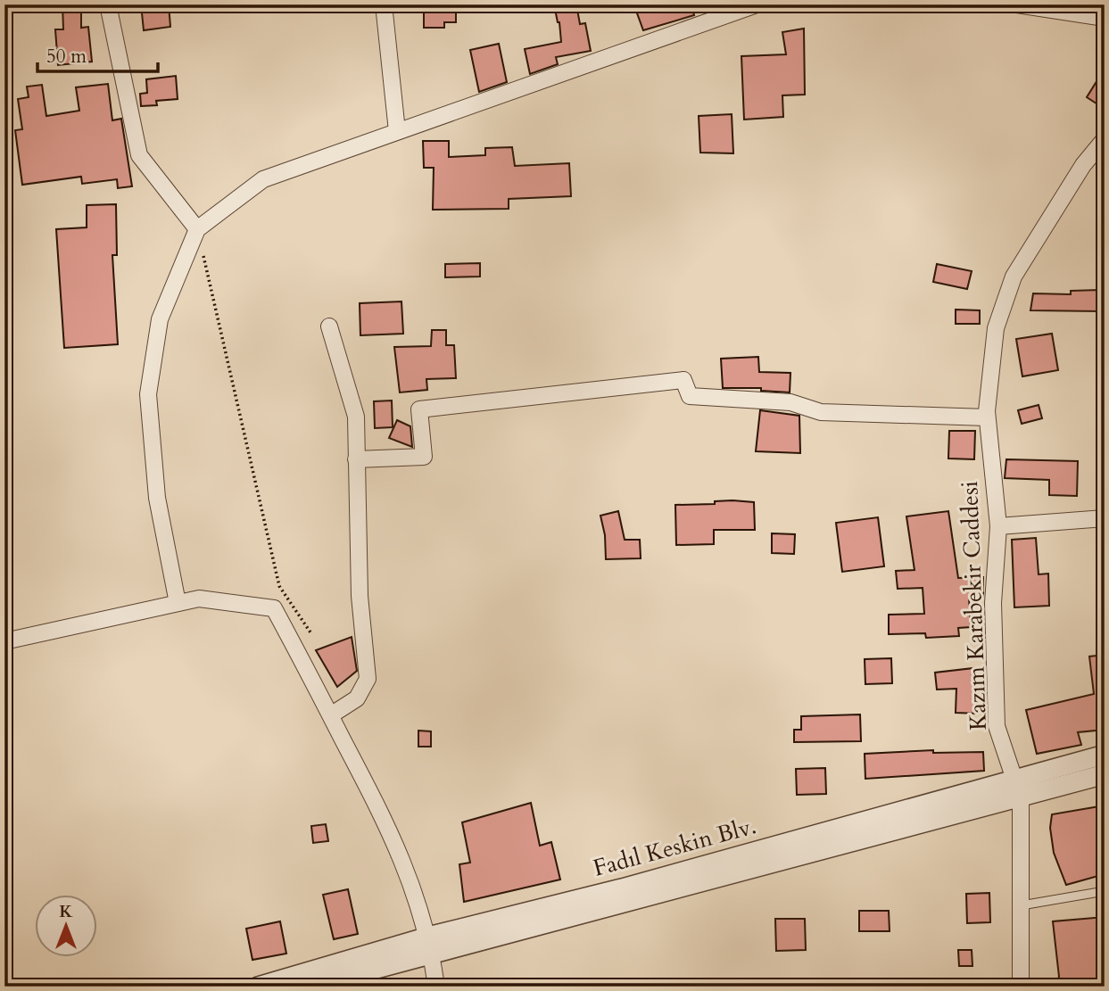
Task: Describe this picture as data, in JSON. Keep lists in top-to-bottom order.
{
  "streets": {
    "street": ["Kazım Karabekir Caddesi", "Fadıl Keskin Blv."]
  },
  "crossings": [
    ["Kazım Karabekir Caddesi", "Fadıl Keskin Blv."]
  ],
  "scale_bar": "50 m",
  "north": "top"
}
